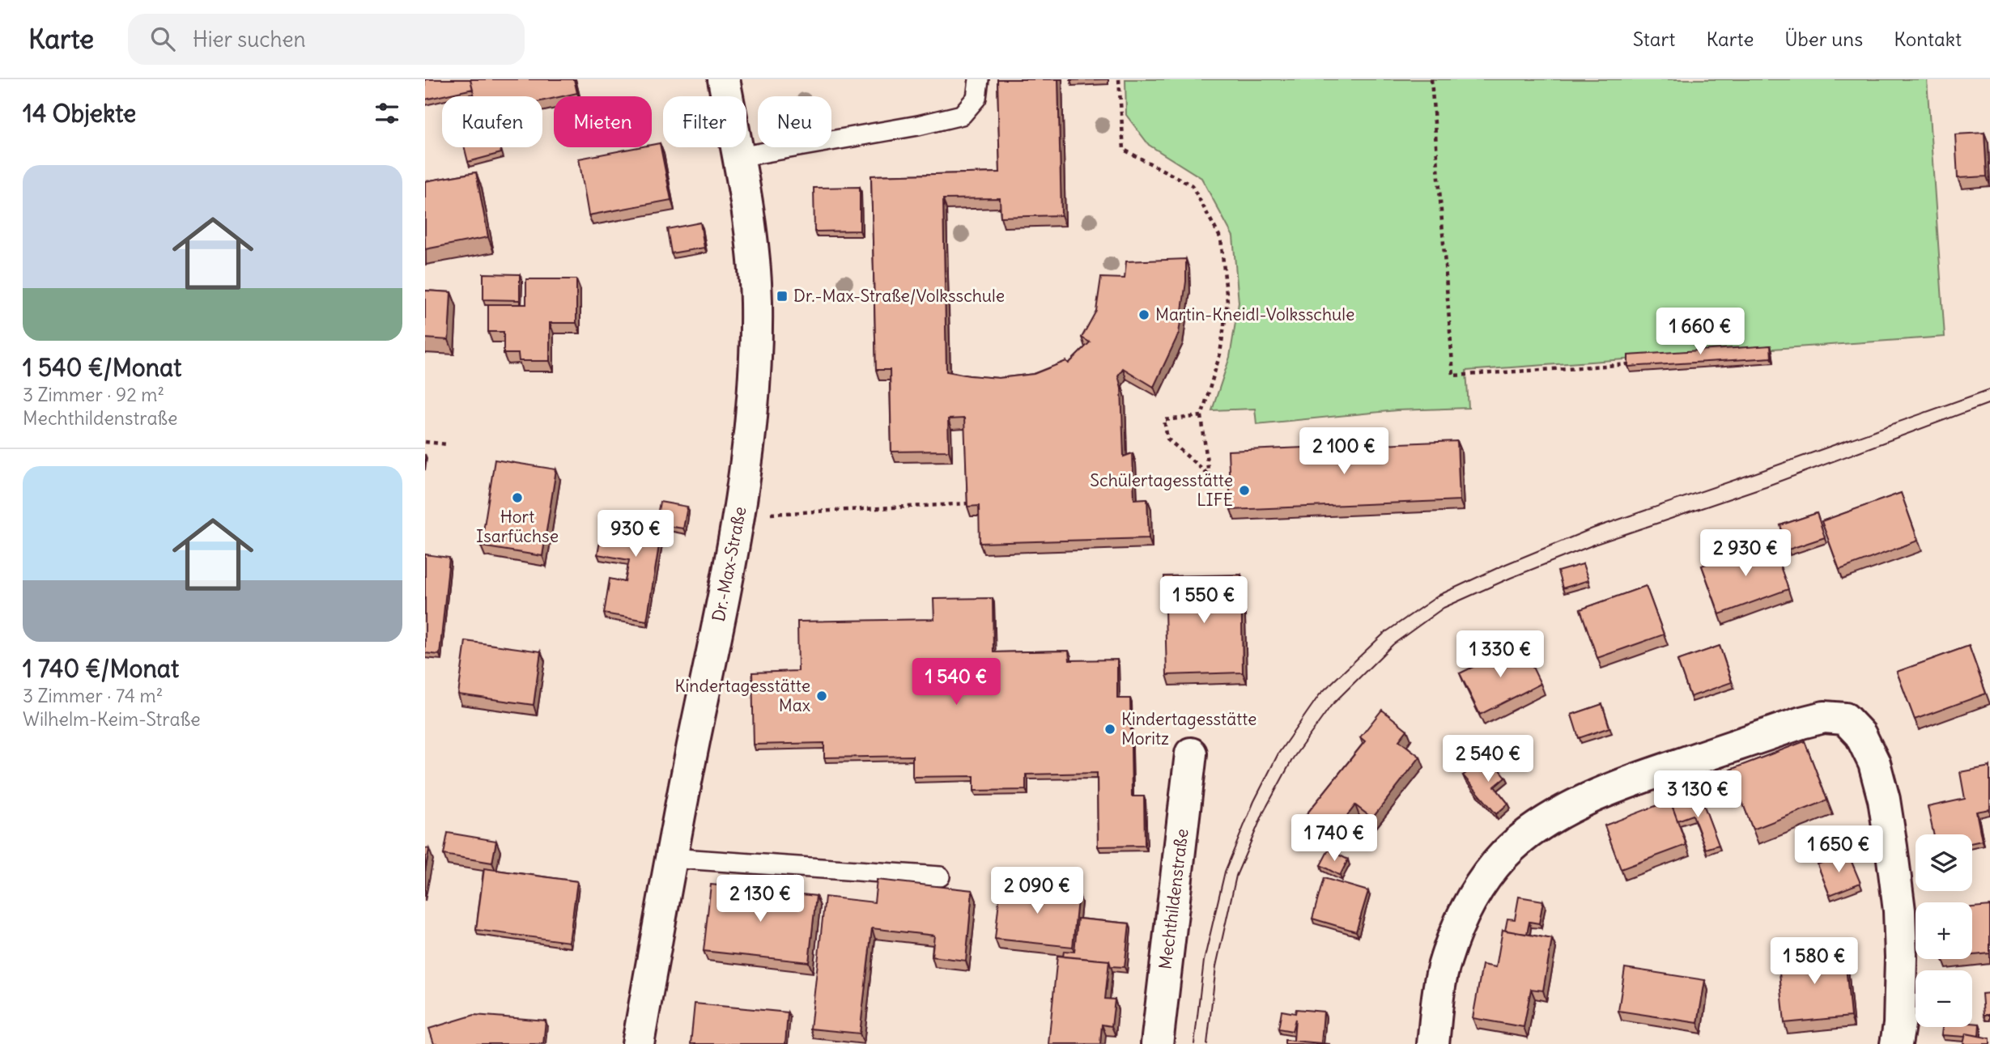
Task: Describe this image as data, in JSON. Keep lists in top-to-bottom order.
{
  "streets": {
    "street": ["Dr.-Max-Straße", "Mechthildenstraße"]
  },
  "places": {
    "transit": ["Dr.-Max-Straße/Volksschule"],
    "other": [
      "Martin-Kneidl-Volksschule",
      "Schülertagesstätte LIFE",
      "Hort Isarfüchse",
      "Kindertagesstätte Max",
      "Kindertagesstätte Moritz"
    ]
  },
  "page": {
    "header": "Karte",
    "search": "Hier suchen",
    "nav": [
      "Start",
      "Karte",
      "Über uns",
      "Kontakt"
    ],
    "heading": "14 Objekte",
    "chip": [
      "Kaufen",
      "Mieten",
      "Filter",
      "Neu"
    ],
    "list": [
      {
        "name": "1 540 €/Monat",
        "note": "3 Zimmer · 92 m² · Mechthildenstraße"
      },
      {
        "name": "1 740 €/Monat",
        "note": "3 Zimmer · 74 m² · Wilhelm-Keim-Straße"
      }
    ],
    "price": [
      "1 660 €",
      "2 100 €",
      "930 €",
      "2 930 €",
      "1 550 €",
      "1 330 €",
      "1 540 €",
      "2 540 €",
      "3 130 €",
      "1 740 €",
      "1 650 €",
      "2 090 €",
      "2 130 €",
      "1 580 €"
    ],
    "map_buttons": ["+", "−"]
  }
}
